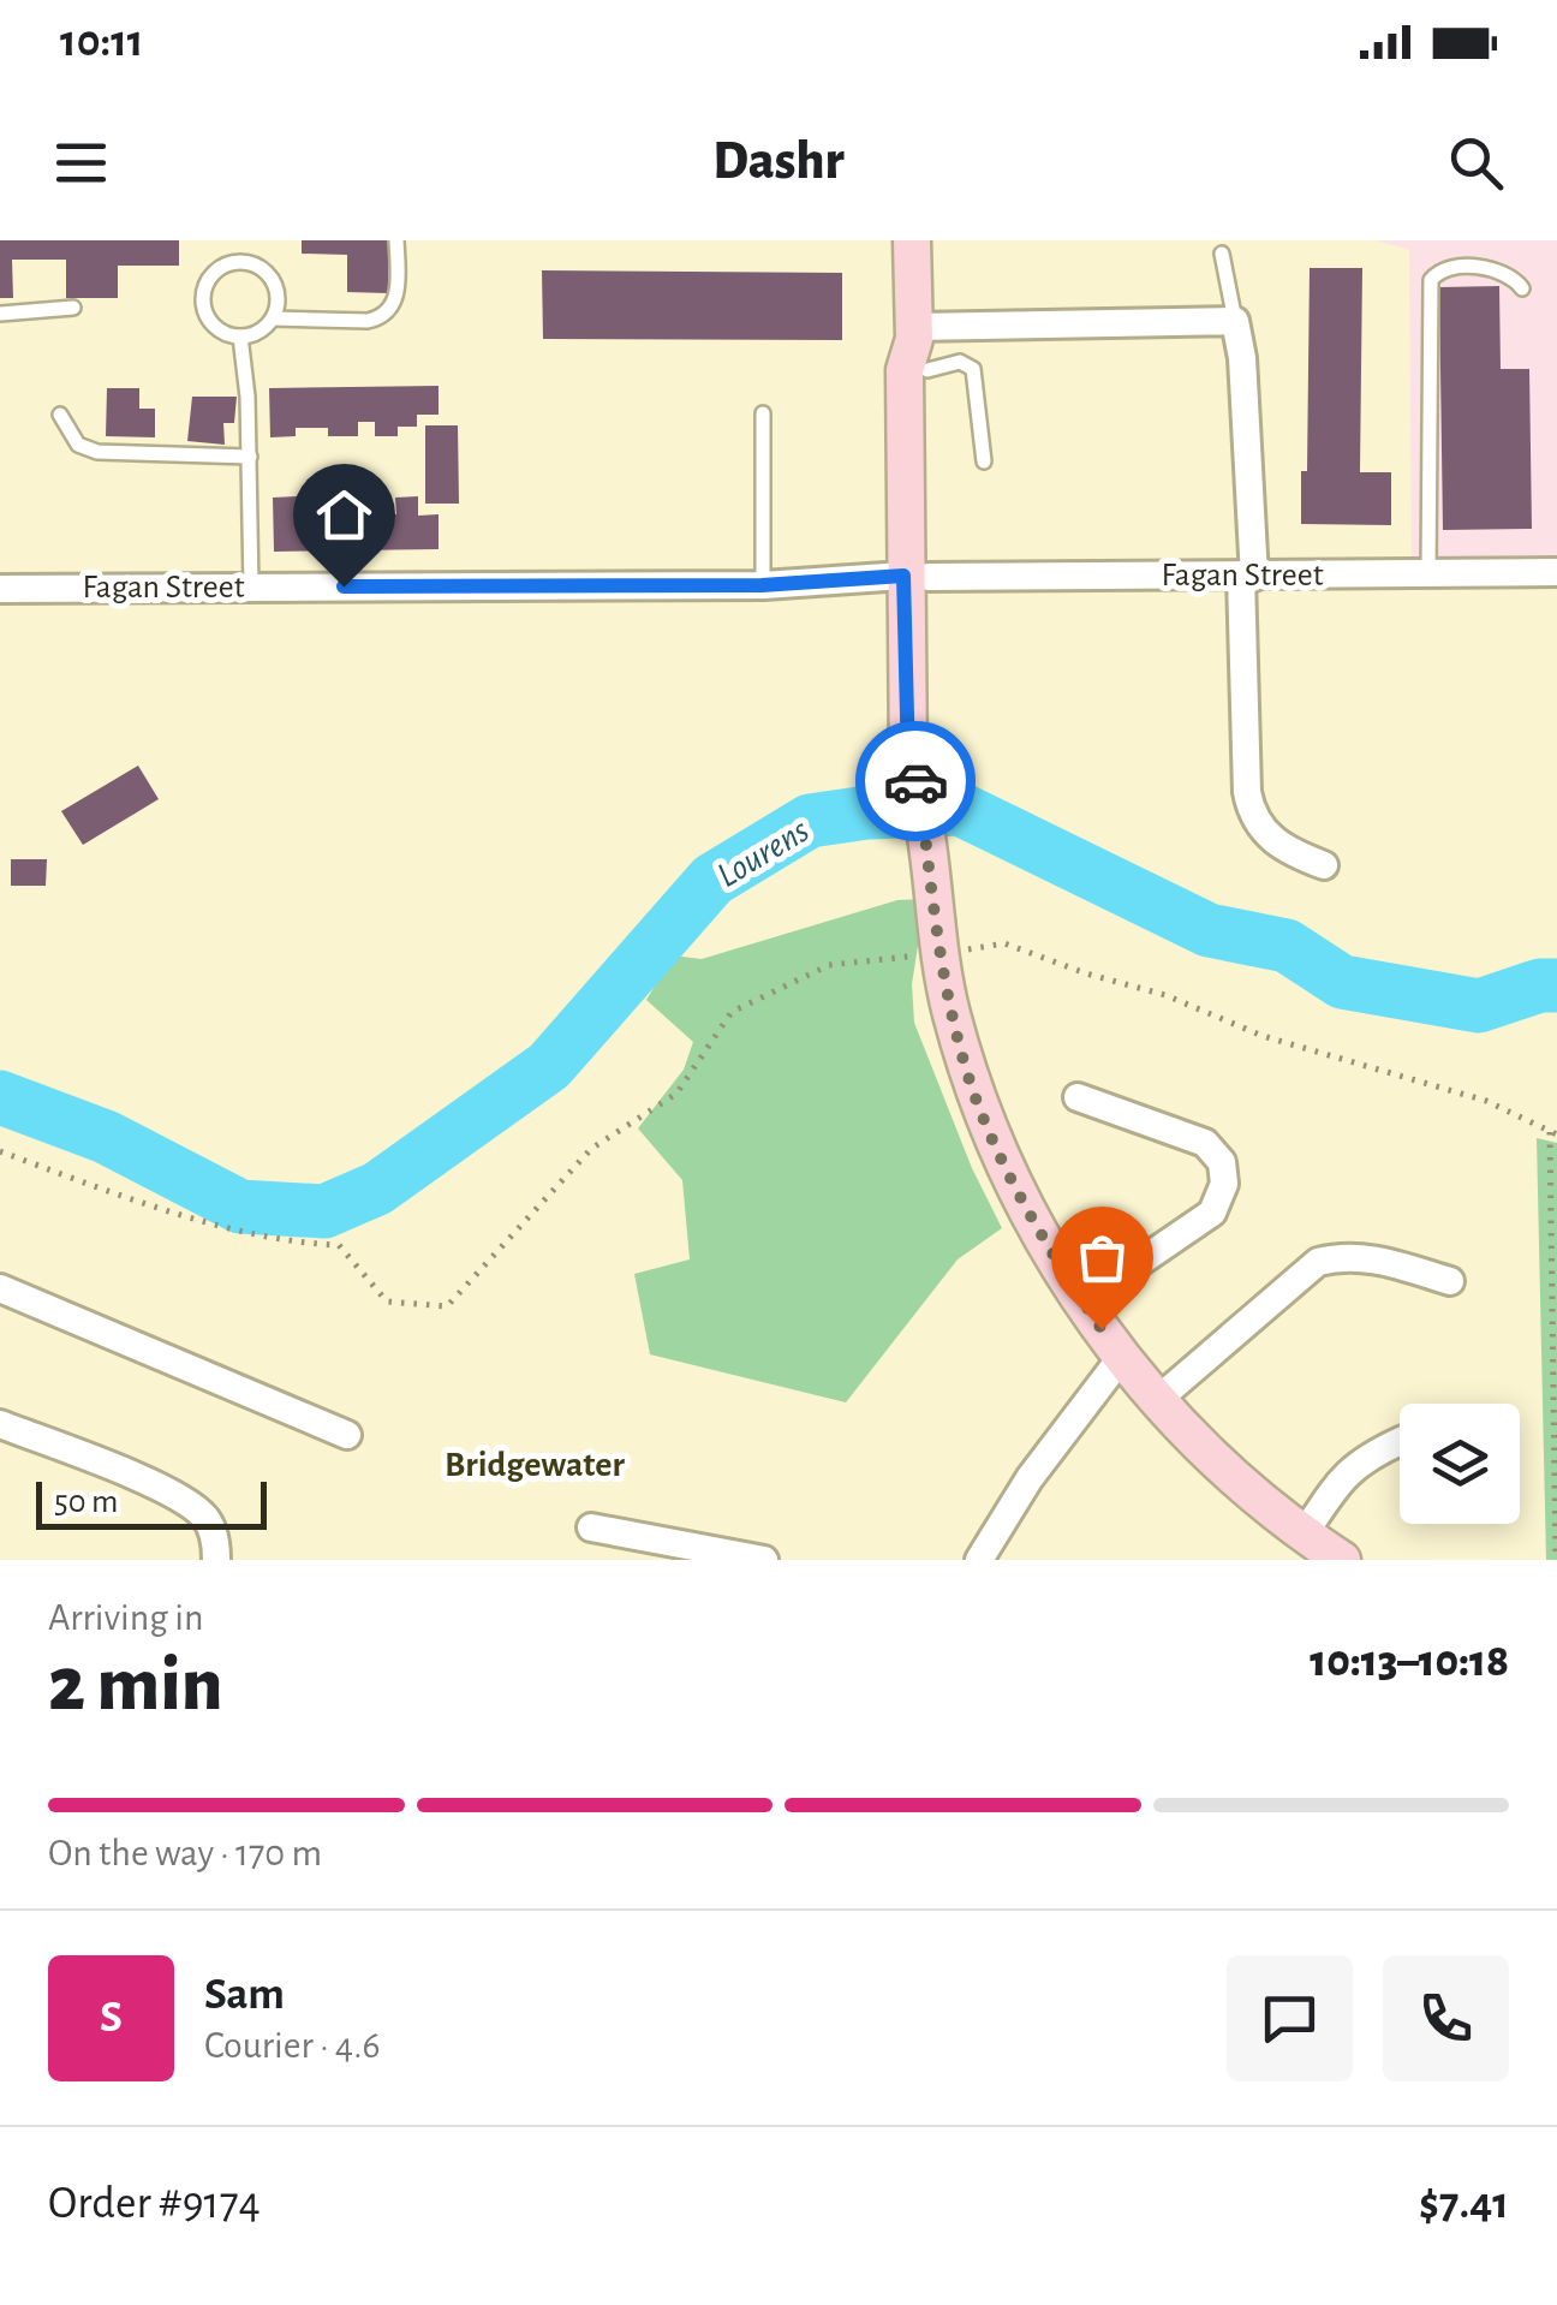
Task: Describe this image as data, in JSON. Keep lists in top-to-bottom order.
{
  "streets": {
    "street": ["Fagan Street"]
  },
  "districts": ["Bridgewater"],
  "water": ["Lourens"],
  "scale_bar": "50 m",
  "page": {
    "status": "10:11",
    "header": "Dashr",
    "scale": "50 m",
    "heading": ["2 min", "Arriving in", "10:13–10:18"],
    "panel": [
      "Sam",
      "Courier · 4.6",
      "Order #9174",
      "$7.41"
    ],
    "bar": "On the way · 170 m",
    "round": "S"
  }
}
